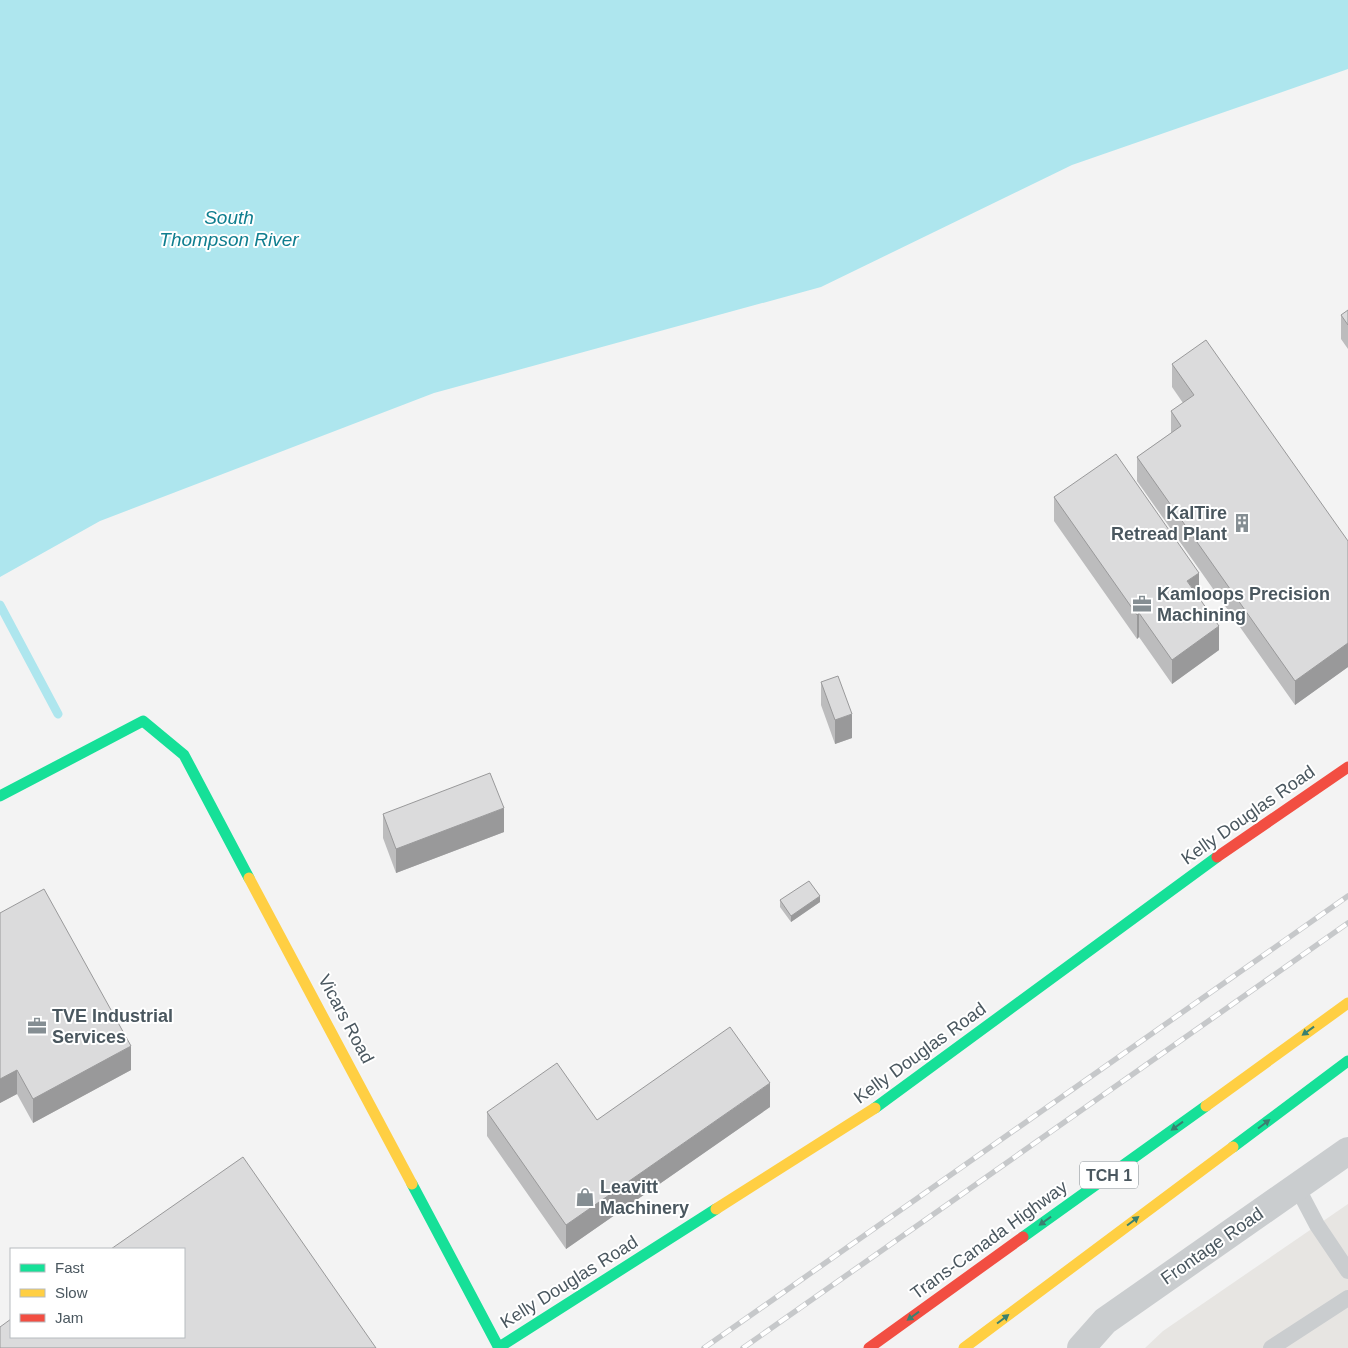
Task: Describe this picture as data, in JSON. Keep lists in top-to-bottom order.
{
  "streets": {
    "main road": [
      "Kelly Douglas Road",
      "Vicars Road",
      "TCH 1",
      "Trans-Canada Highway"
    ],
    "street": ["Frontage Road"]
  },
  "crossings": [
    ["Kelly Douglas Road", "Vicars Road"]
  ],
  "water": ["South Thompson River"],
  "places": {
    "building": ["KalTire Retread Plant"],
    "office": ["Kamloops Precision Machining", "TVE Industrial Services"],
    "shop": ["Leavitt Machinery"]
  },
  "legend": ["Fast", "Slow", "Jam"]
}
